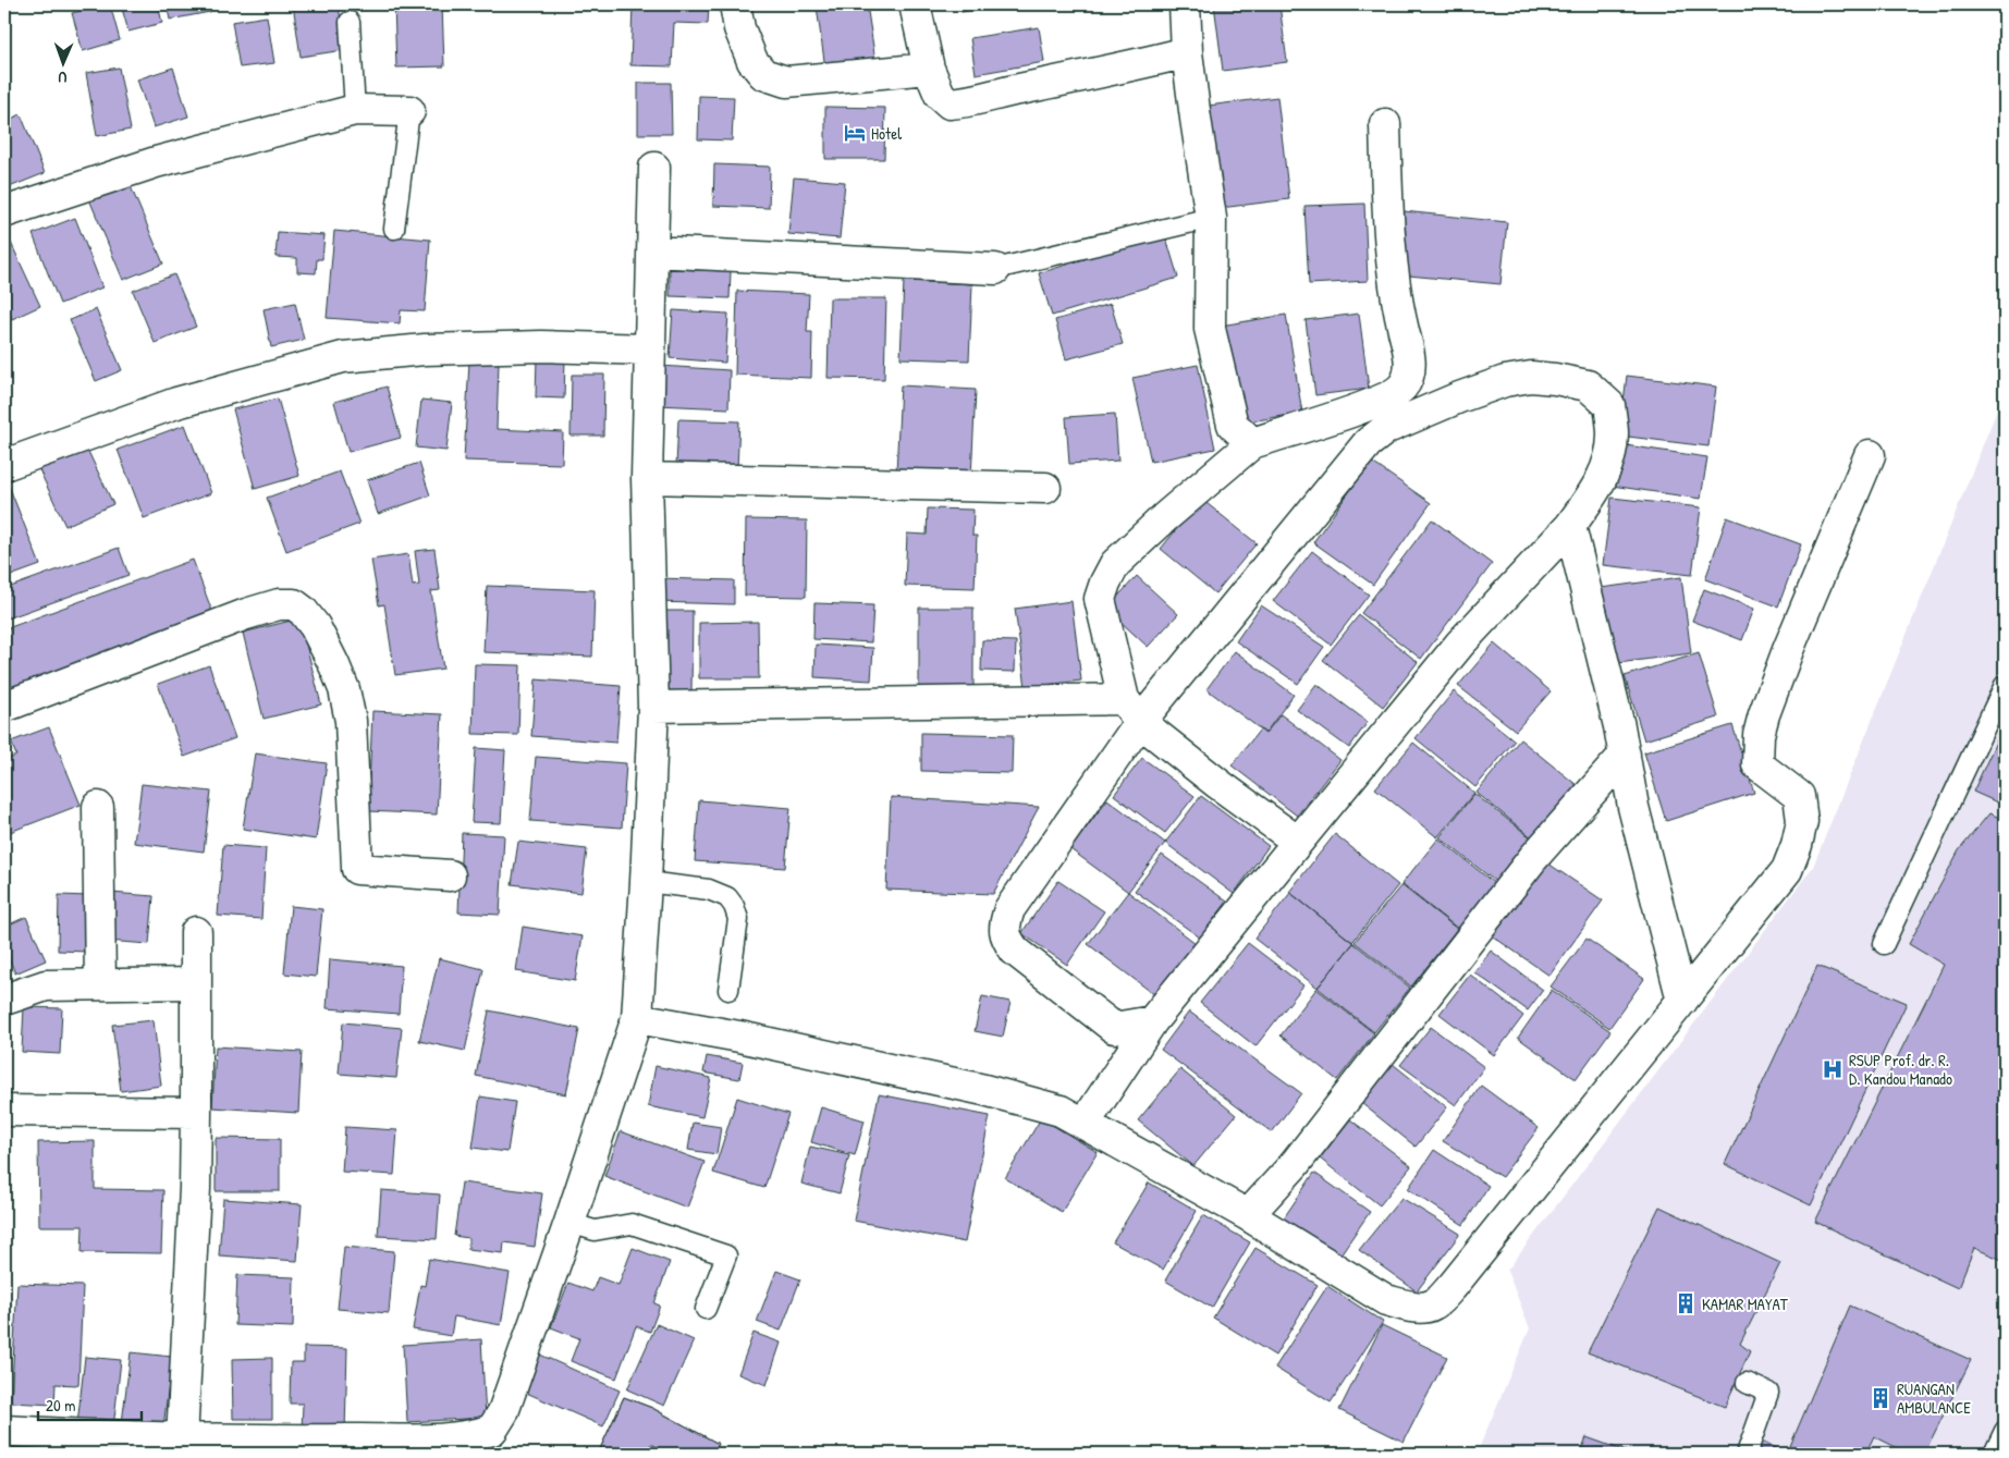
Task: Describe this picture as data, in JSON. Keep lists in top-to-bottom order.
{
  "places": {
    "hotel": ["Hotel"],
    "hospital": ["RSUP Prof. dr. R. D. Kandou Manado"],
    "building": ["KAMAR MAYAT", "RUANGAN AMBULANCE"]
  },
  "scale_bar": "20 m",
  "north": "bottom"
}
